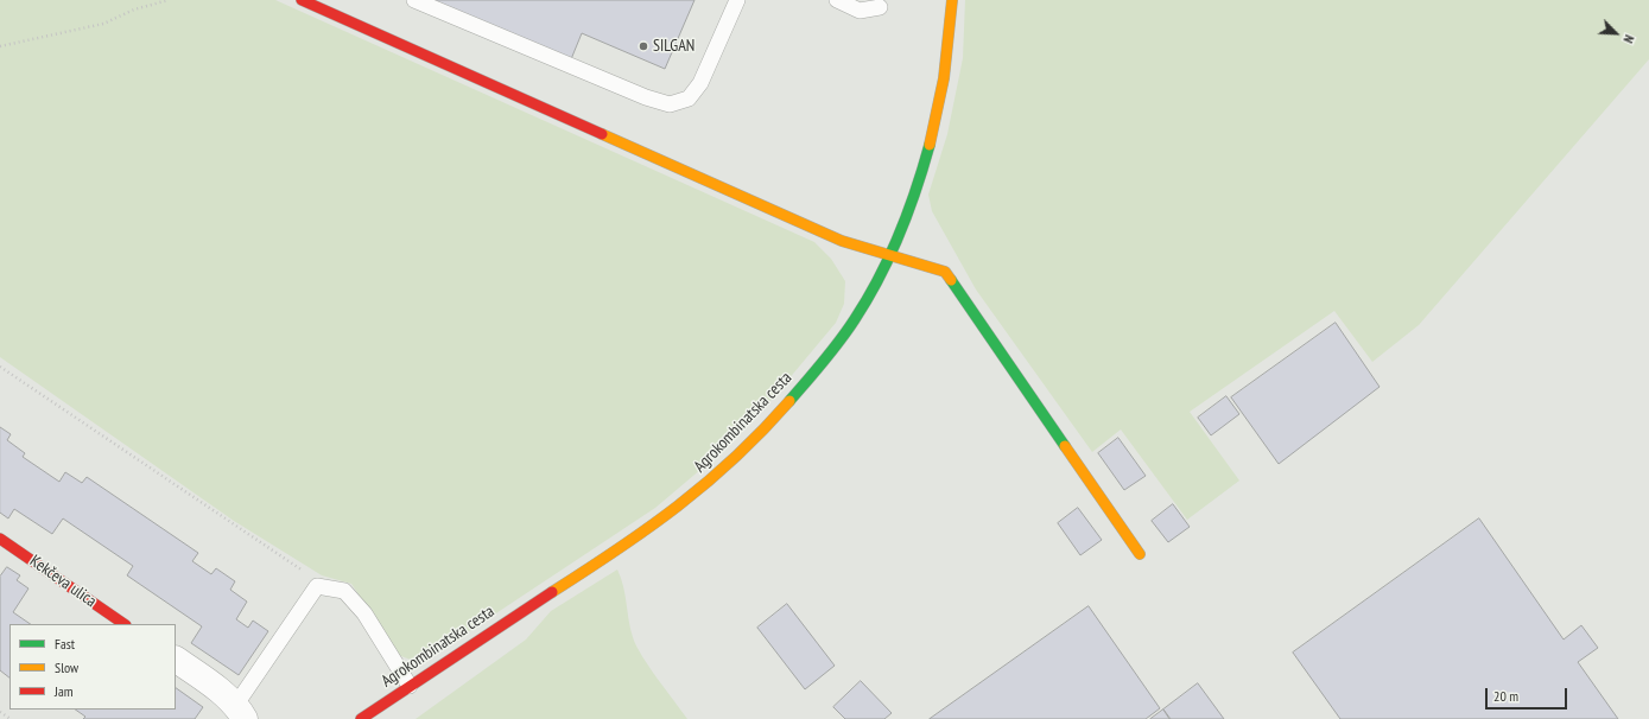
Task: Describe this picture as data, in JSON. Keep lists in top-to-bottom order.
{
  "streets": {
    "street": ["Agrokombinatska cesta", "Kekčeva ulica"]
  },
  "places": ["SILGAN"],
  "legend": ["Fast", "Slow", "Jam"],
  "scale_bar": "20 m",
  "north": "bottom right"
}
